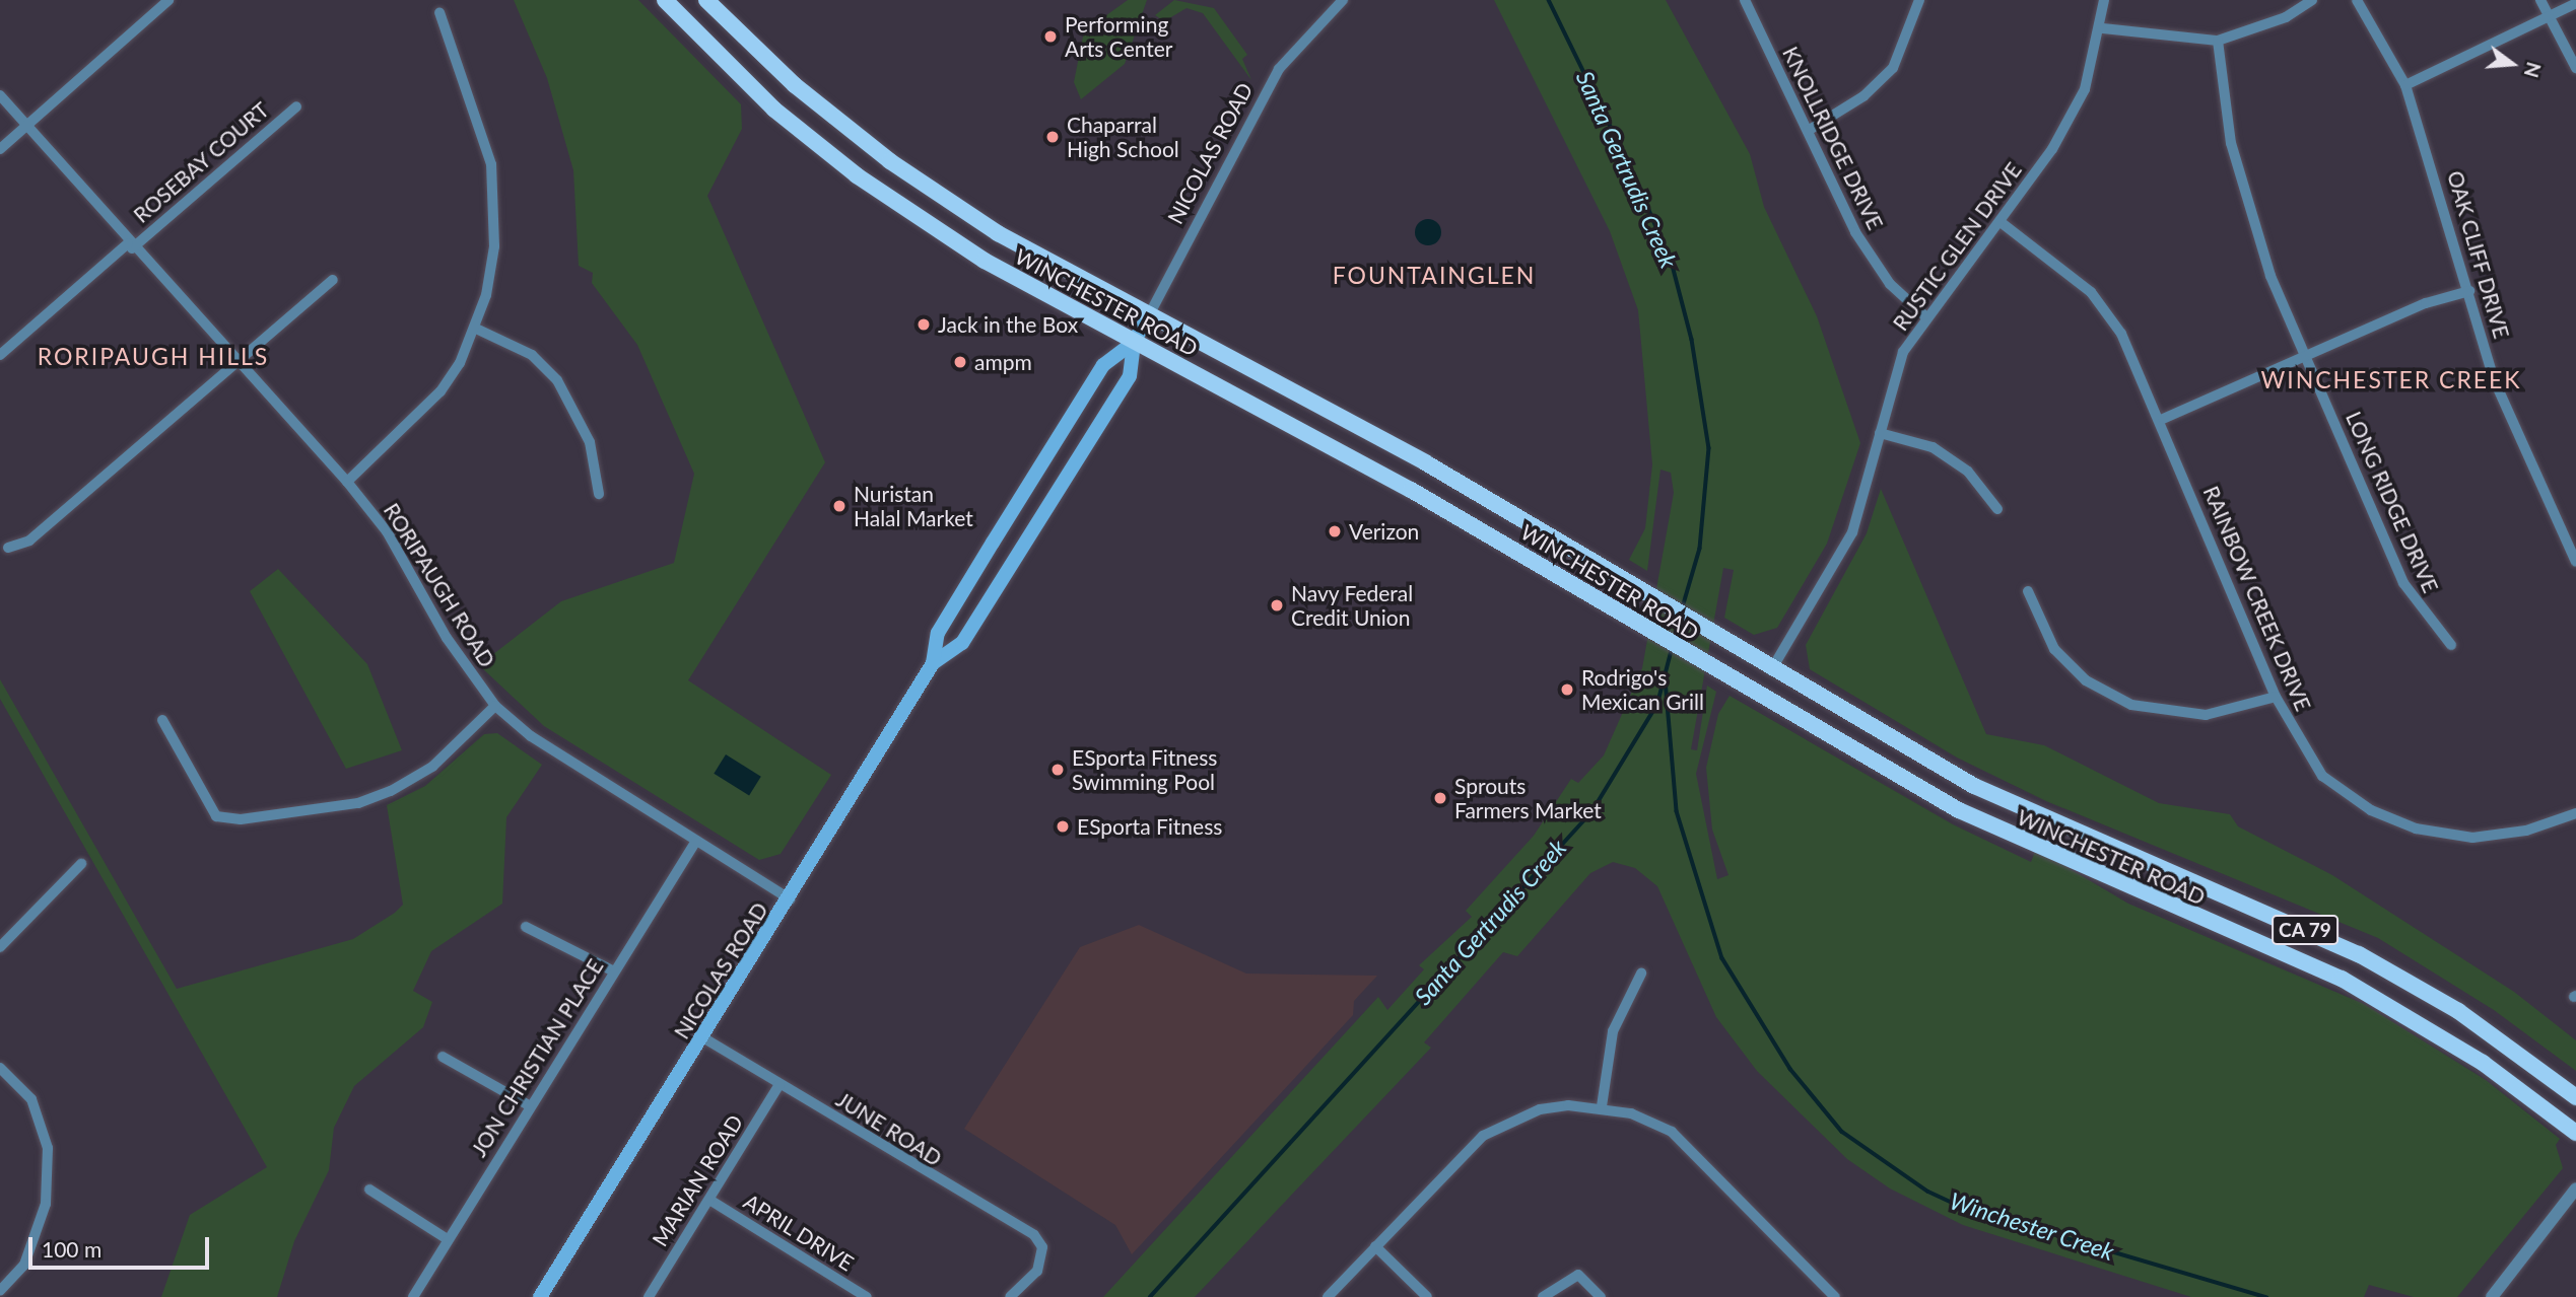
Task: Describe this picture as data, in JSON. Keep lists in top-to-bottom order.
{
  "streets": {
    "main road": ["NICOLAS ROAD", "WINCHESTER ROAD", "CA 79"],
    "street": [
      "KNOLLRIDGE DRIVE",
      "ROSEBAY COURT",
      "RUSTIC GLEN DRIVE",
      "OAK CLIFF DRIVE",
      "LONG RIDGE DRIVE",
      "RORIPAUGH ROAD",
      "RAINBOW CREEK DRIVE",
      "JON CHRISTIAN PLACE",
      "JUNE ROAD",
      "MARIAN ROAD",
      "APRIL DRIVE"
    ]
  },
  "crossings": [
    ["KNOLLRIDGE DRIVE", "RUSTIC GLEN DRIVE"],
    ["NICOLAS ROAD", "WINCHESTER ROAD"],
    ["NICOLAS ROAD", "RORIPAUGH ROAD"],
    ["NICOLAS ROAD", "JUNE ROAD"],
    ["ROSEBAY COURT", "RORIPAUGH ROAD"],
    ["RUSTIC GLEN DRIVE", "WINCHESTER ROAD"],
    ["RUSTIC GLEN DRIVE", "RAINBOW CREEK DRIVE"],
    ["RORIPAUGH ROAD", "JON CHRISTIAN PLACE"],
    ["JUNE ROAD", "MARIAN ROAD"],
    ["MARIAN ROAD", "APRIL DRIVE"]
  ],
  "districts": ["FOUNTAINGLEN", "RORIPAUGH HILLS", "WINCHESTER CREEK"],
  "water": ["Santa Gertrudis Creek", "Winchester Creek"],
  "places": [
    "Performing Arts Center",
    "Chaparral High School",
    "Jack in the Box",
    "ampm",
    "Nuristan Halal Market",
    "Verizon",
    "Navy Federal Credit Union",
    "Rodrigo's Mexican Grill",
    "ESporta Fitness Swimming Pool",
    "Sprouts Farmers Market",
    "ESporta Fitness"
  ],
  "scale_bar": "100 m",
  "north": "right"
}
